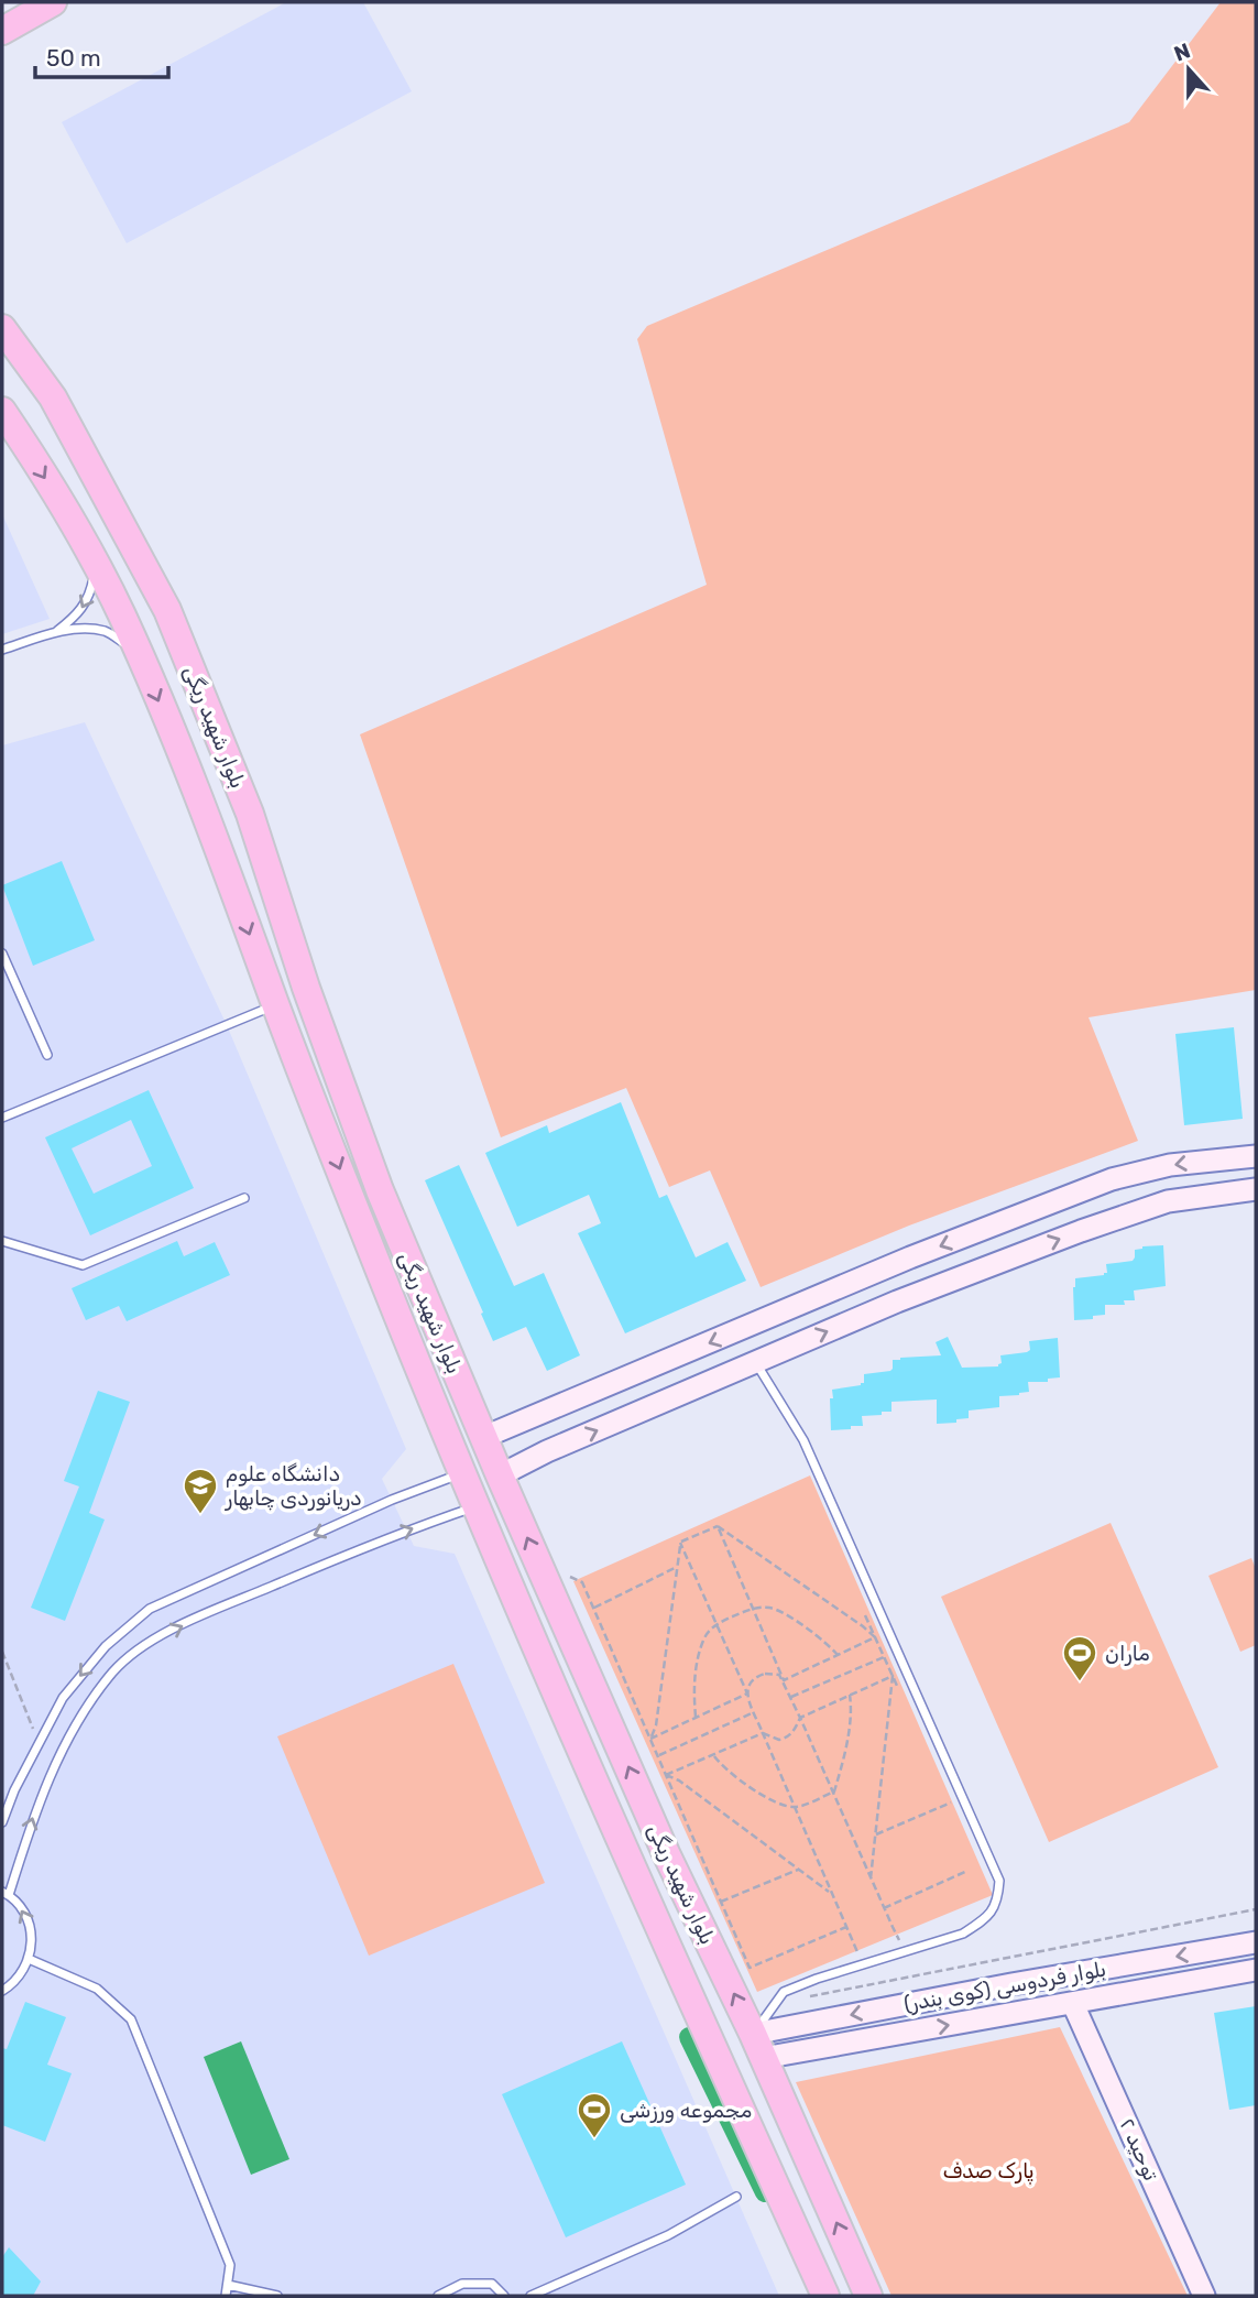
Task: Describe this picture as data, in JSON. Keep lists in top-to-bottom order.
{
  "streets": {
    "highway": ["بلوار شهید ریگی"],
    "street": ["بلوار فردوسی (کوی بندر)", "توحید ۲"]
  },
  "crossings": [
    ["بلوار شهید ریگی", "بلوار فردوسی (کوی بندر)"],
    ["بلوار فردوسی (کوی بندر)", "توحید ۲"]
  ],
  "parks": ["پارک صدف"],
  "places": {
    "school or university": ["دانشگاه علوم دریانوردی چابهار"],
    "sports": ["ماران", "مجموعه ورزشی"]
  },
  "scale_bar": "50 m",
  "north": "top"
}
